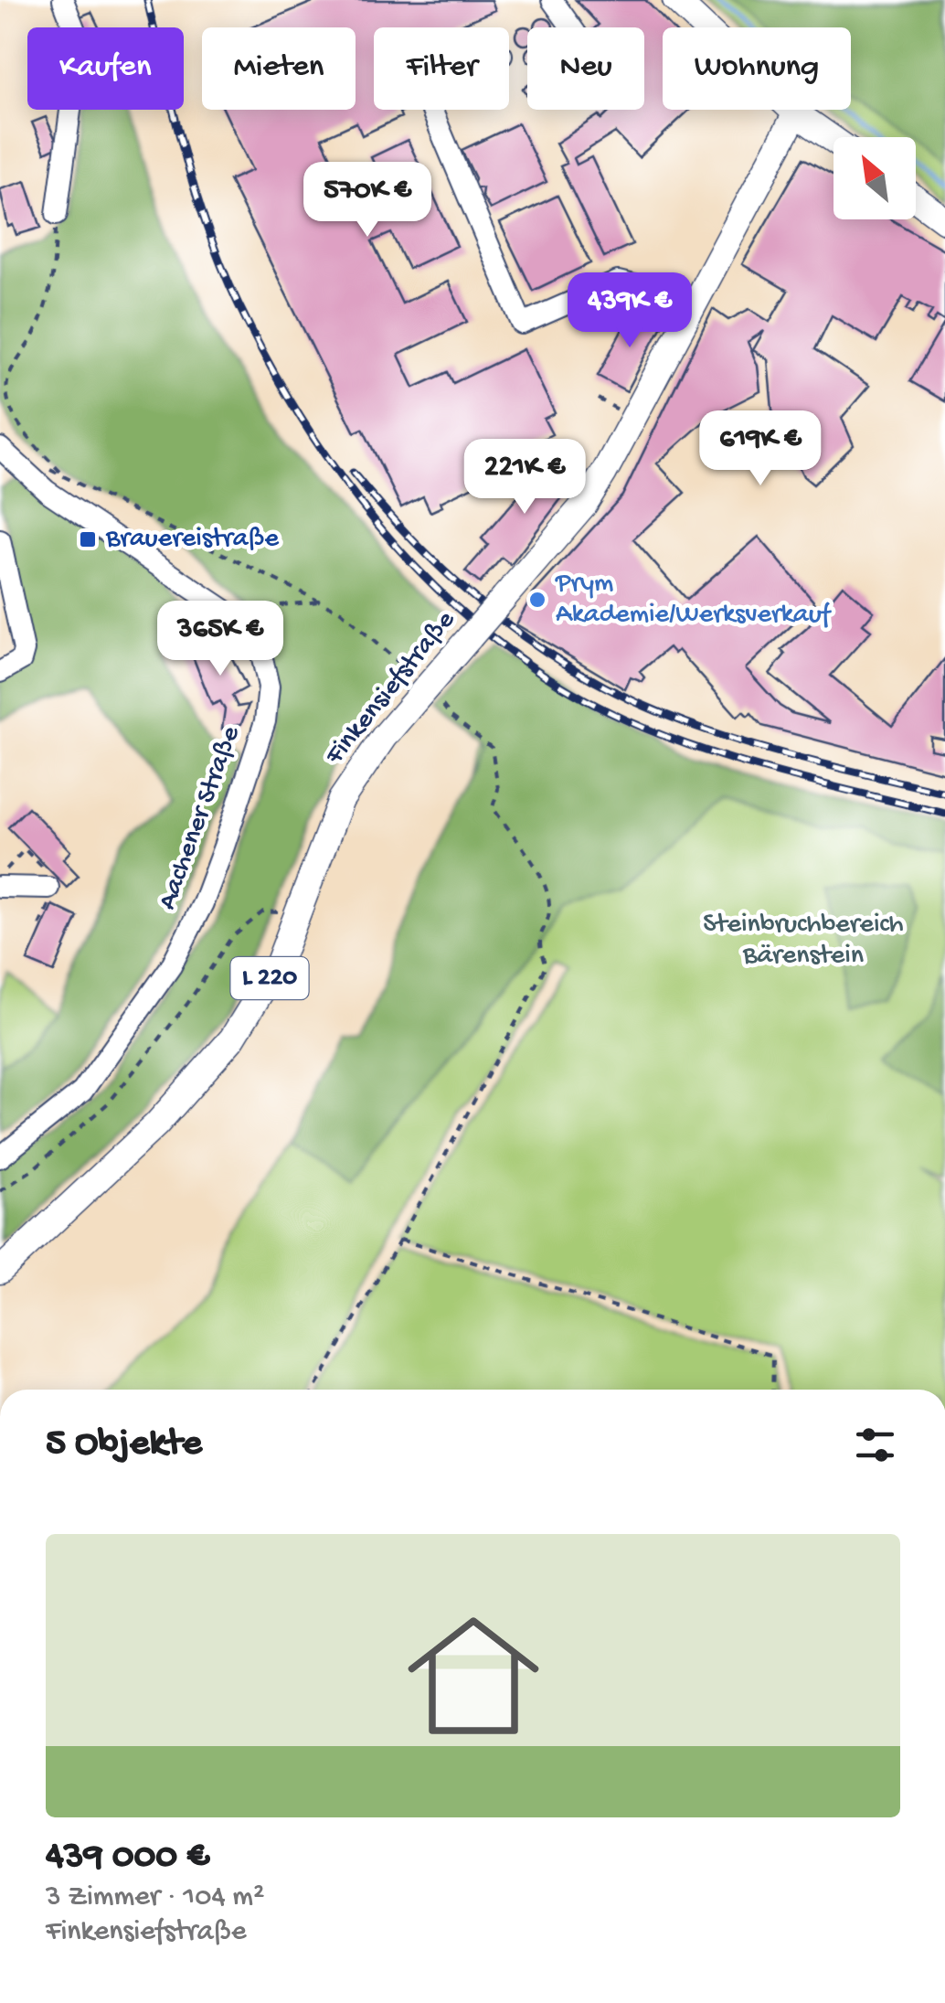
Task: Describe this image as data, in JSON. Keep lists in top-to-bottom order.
{
  "streets": {
    "main road": ["Finkensiefstraße", "L 220"],
    "street": ["Aachener Straße"]
  },
  "parks": ["Steinbruchbereich Bärenstein"],
  "places": {
    "transit": ["Brauereistraße"],
    "other": ["Prym Akademie/Werksverkauf"]
  },
  "north": "top left",
  "page": {
    "chip": [
      "Kaufen",
      "Mieten",
      "Filter",
      "Neu",
      "Wohnung"
    ],
    "price": [
      "570K €",
      "439K €",
      "619K €",
      "221K €",
      "365K €"
    ],
    "heading": "5 Objekte",
    "list": [
      {
        "name": "439 000 €",
        "note": "3 Zimmer · 104 m² · Finkensiefstraße"
      }
    ]
  }
}
